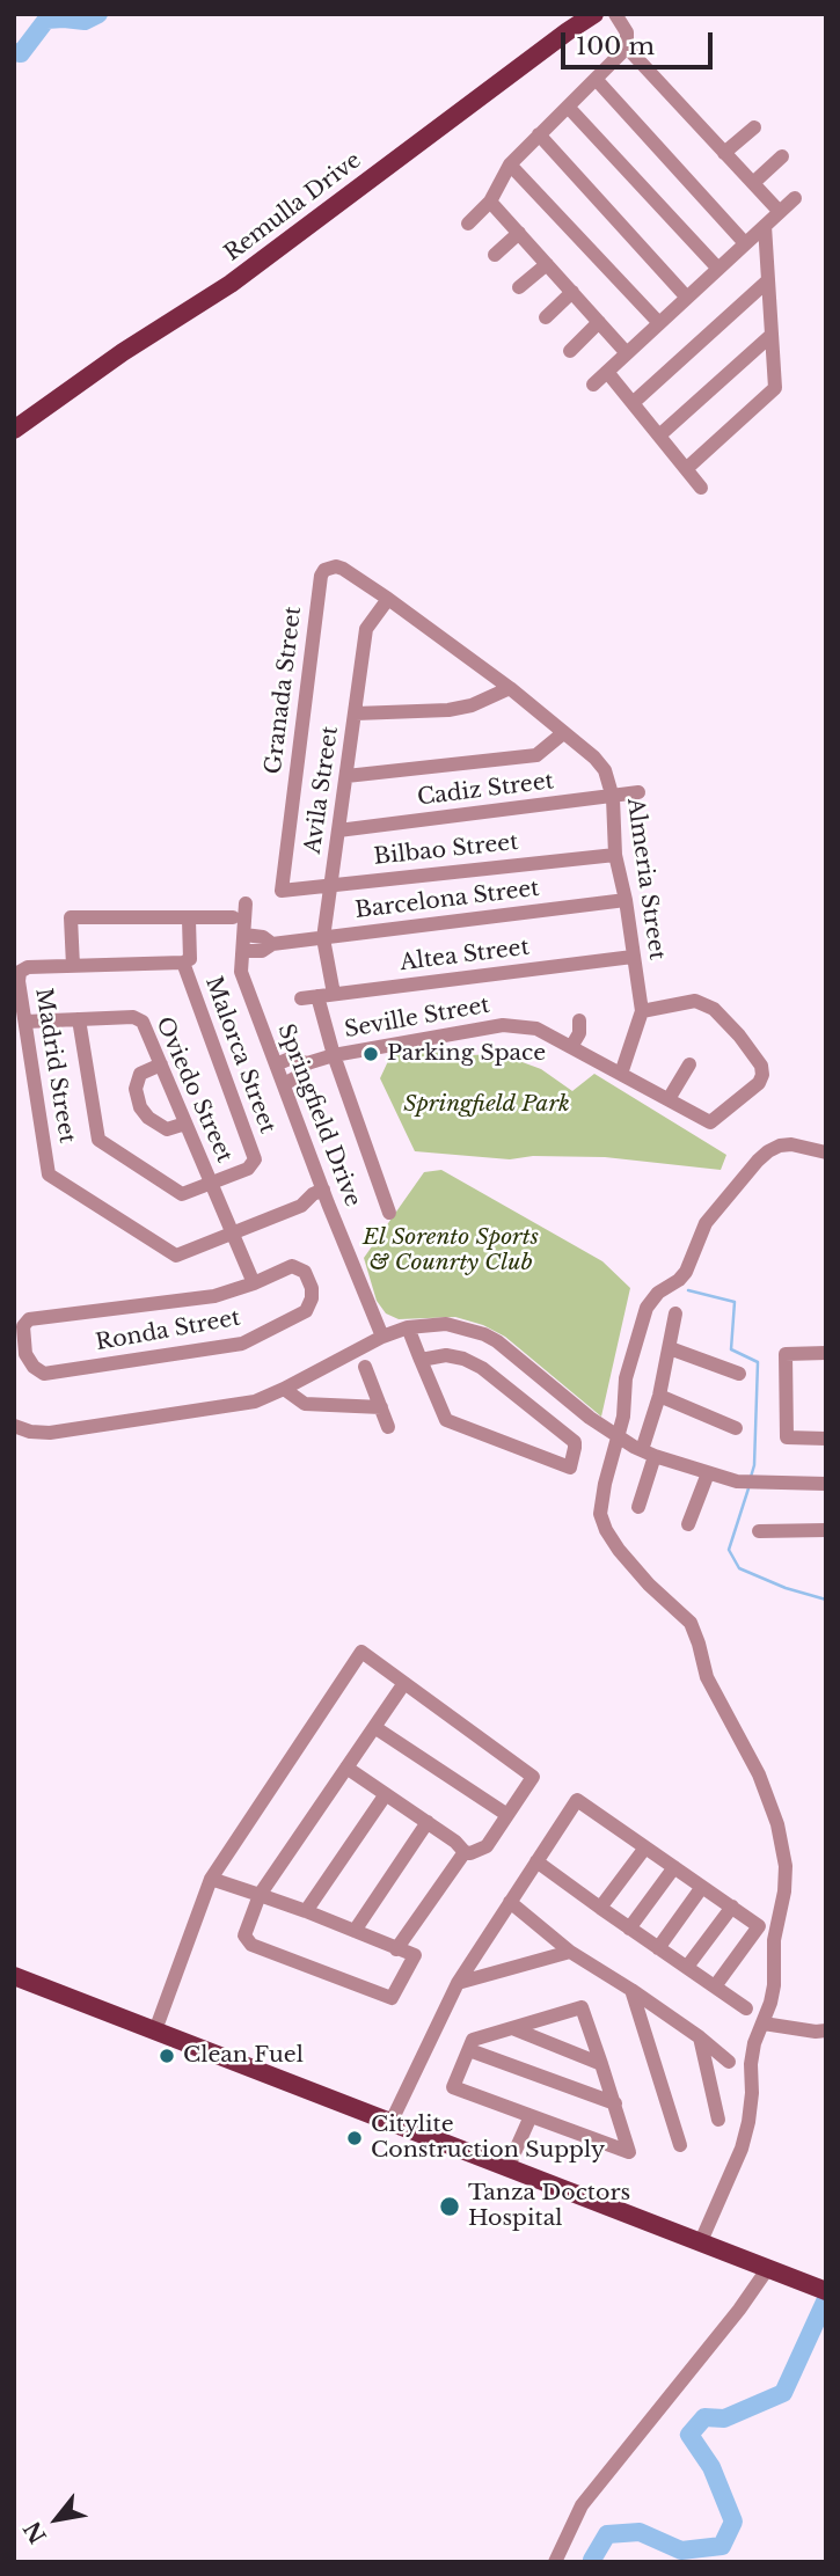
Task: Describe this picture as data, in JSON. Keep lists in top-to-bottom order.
{
  "streets": {
    "main road": ["Remulla Drive"],
    "street": [
      "Granada Street",
      "Avila Street",
      "Cadiz Street",
      "Bilbao Street",
      "Almeria Street",
      "Barcelona Street",
      "Altea Street",
      "Seville Street",
      "Malorca Street",
      "Madrid Street",
      "Oviedo Street",
      "Springfield Drive",
      "Ronda Street"
    ]
  },
  "crossings": [
    ["Granada Street", "Avila Street"],
    ["Granada Street", "Bilbao Street"],
    ["Granada Street", "Almeria Street"],
    ["Avila Street", "Cadiz Street"],
    ["Avila Street", "Bilbao Street"],
    ["Avila Street", "Almeria Street"],
    ["Avila Street", "Barcelona Street"],
    ["Avila Street", "Altea Street"],
    ["Cadiz Street", "Almeria Street"],
    ["Bilbao Street", "Almeria Street"],
    ["Almeria Street", "Barcelona Street"],
    ["Almeria Street", "Altea Street"],
    ["Almeria Street", "Seville Street"],
    ["Barcelona Street", "Springfield Drive"],
    ["Seville Street", "Springfield Drive"],
    ["Malorca Street", "Oviedo Street"],
    ["Madrid Street", "Oviedo Street"],
    ["Madrid Street", "Springfield Drive"],
    ["Oviedo Street", "Ronda Street"]
  ],
  "parks": ["Springfield Park", "El Sorento Sports & Counrty Club"],
  "places": [
    "Parking Space",
    "Clean Fuel",
    "Citylite Construction Supply",
    "Tanza Doctors Hospital"
  ],
  "scale_bar": "100 m",
  "north": "bottom left"
}
